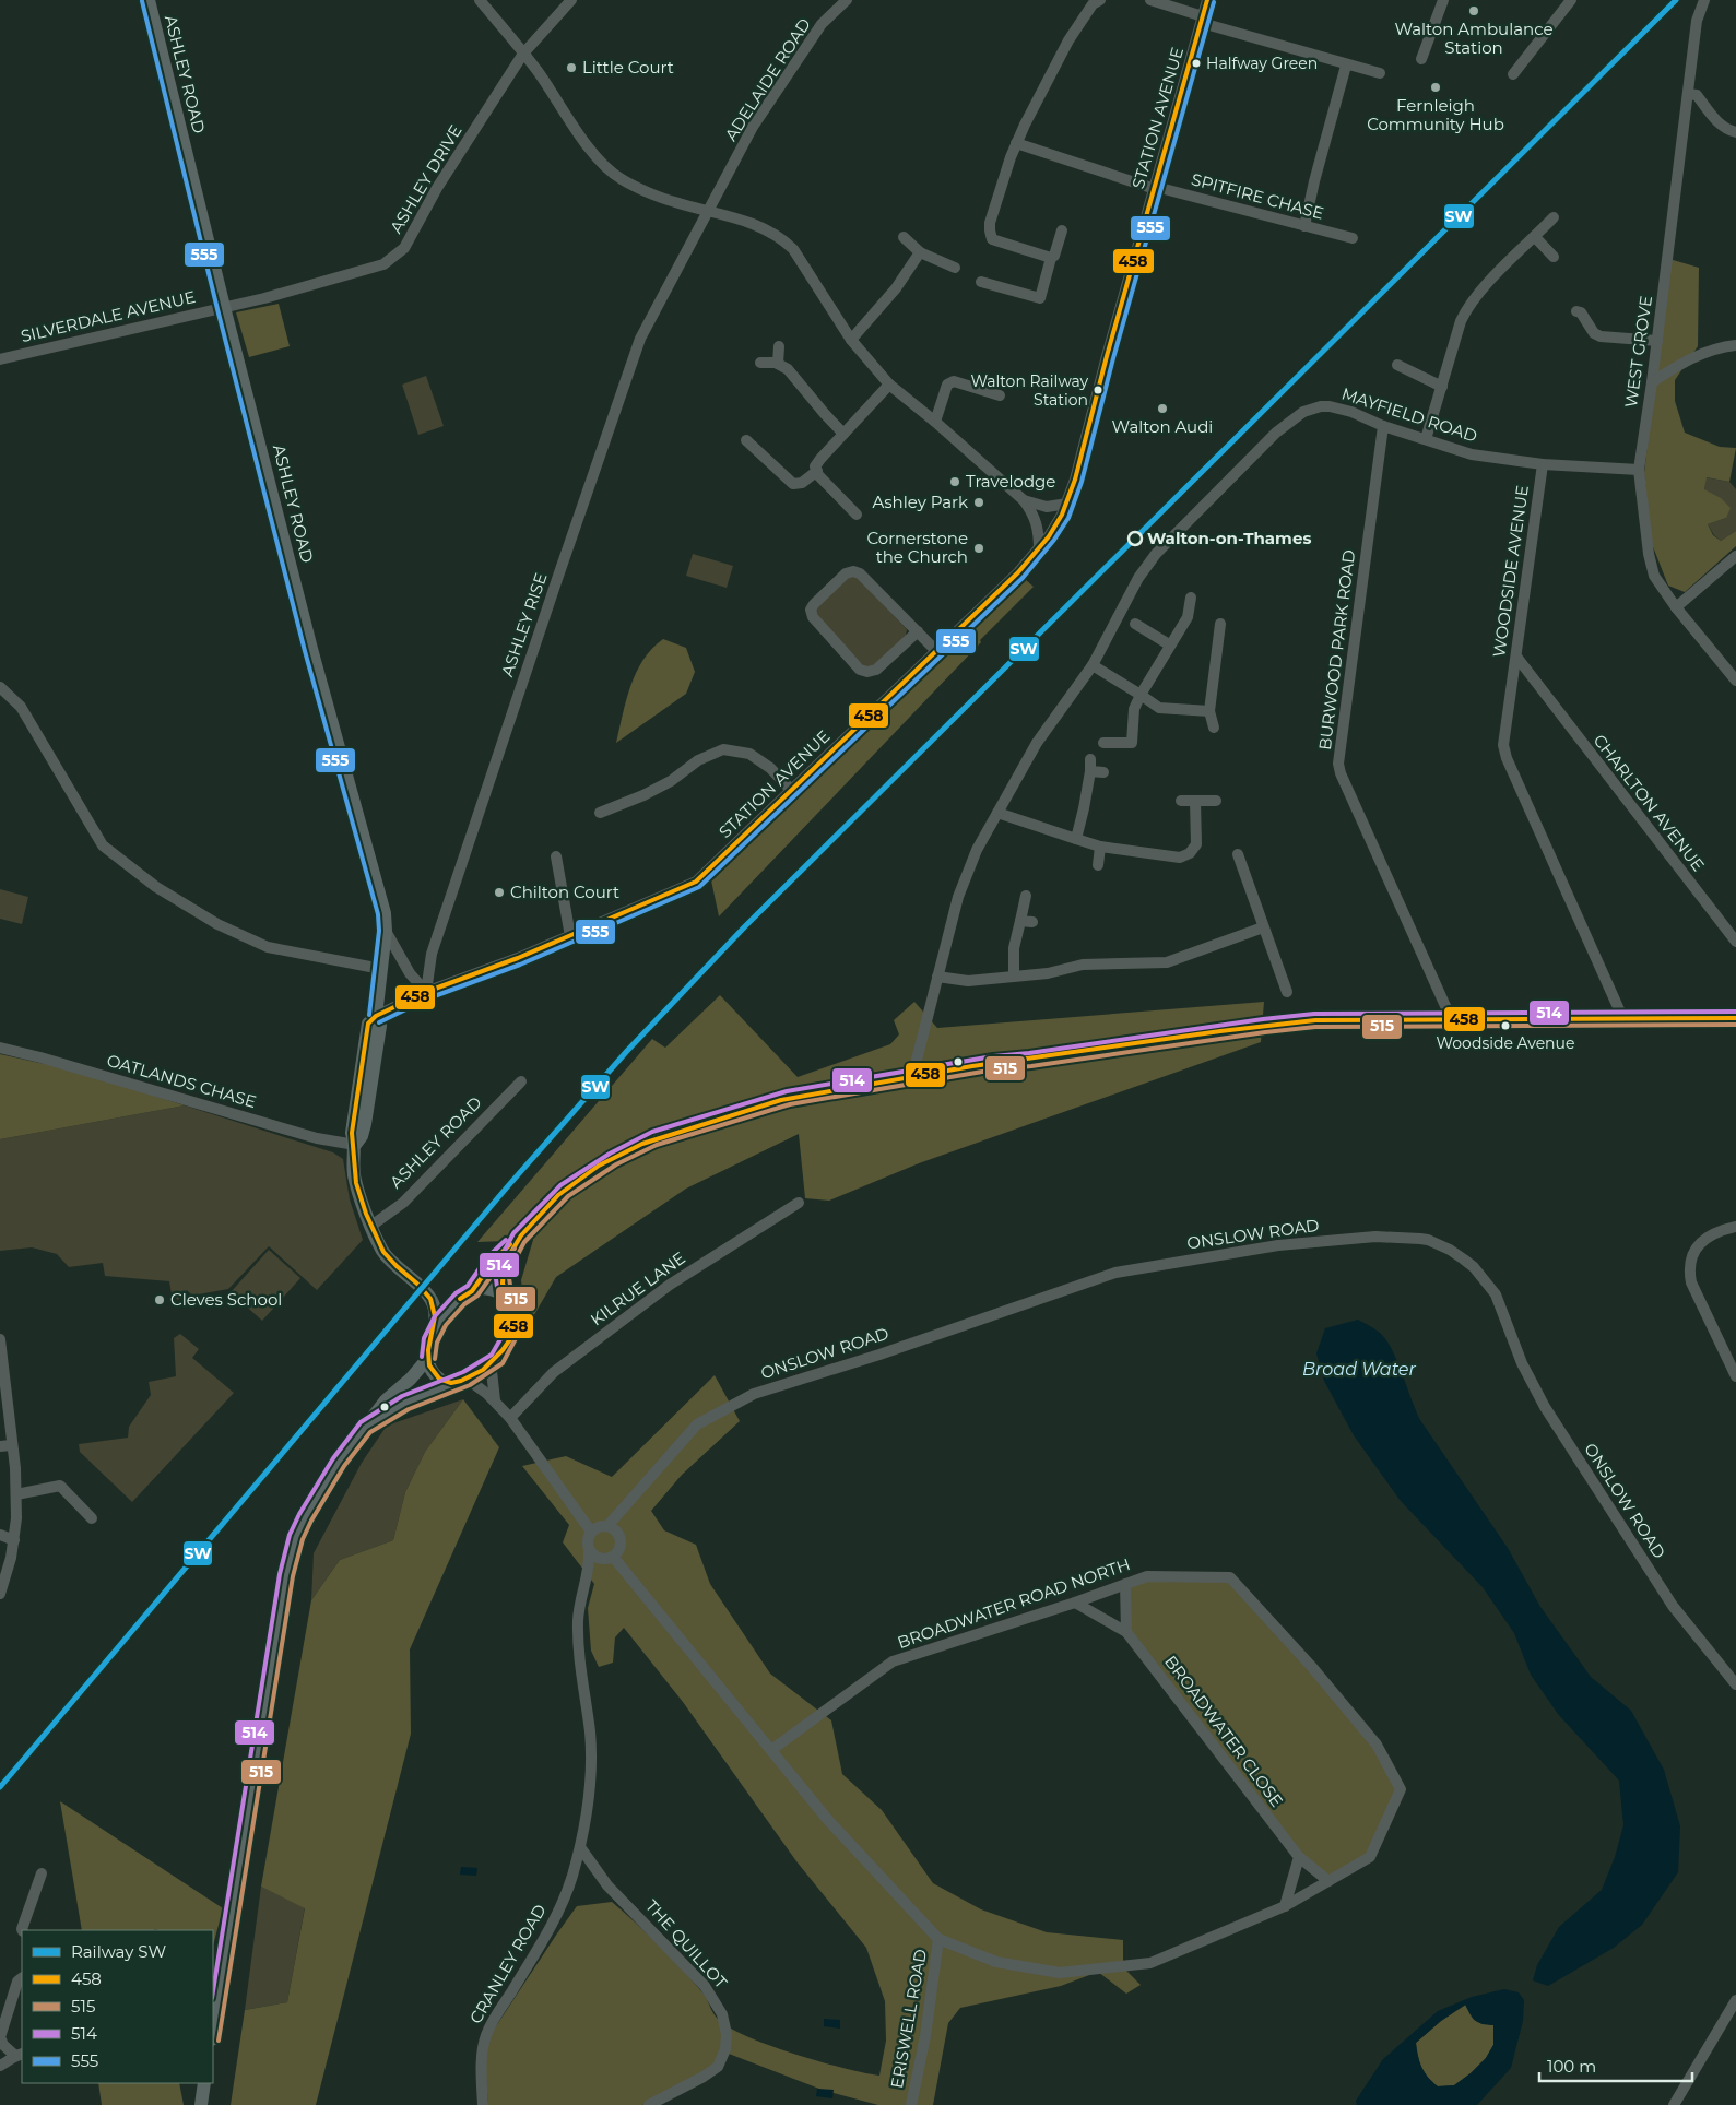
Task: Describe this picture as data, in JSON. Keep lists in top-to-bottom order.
{
  "streets": {
    "main road": ["ASHLEY ROAD"],
    "street": [
      "ADELAIDE ROAD",
      "STATION AVENUE",
      "ASHLEY DRIVE",
      "SPITFIRE CHASE",
      "SILVERDALE AVENUE",
      "WEST GROVE",
      "MAYFIELD ROAD",
      "WOODSIDE AVENUE",
      "ASHLEY RISE",
      "BURWOOD PARK ROAD",
      "CHARLTON AVENUE",
      "OATLANDS CHASE",
      "ONSLOW ROAD",
      "KILRUE LANE",
      "BROADWATER ROAD NORTH",
      "BROADWATER CLOSE",
      "THE QUILLOT",
      "CRANLEY ROAD",
      "ERISWELL ROAD"
    ]
  },
  "crossings": [
    ["ASHLEY ROAD", "STATION AVENUE"],
    ["ASHLEY ROAD", "ASHLEY DRIVE"],
    ["ASHLEY ROAD", "SILVERDALE AVENUE"],
    ["ASHLEY ROAD", "OATLANDS CHASE"],
    ["ADELAIDE ROAD", "ASHLEY RISE"],
    ["STATION AVENUE", "SPITFIRE CHASE"],
    ["STATION AVENUE", "ASHLEY RISE"],
    ["ASHLEY DRIVE", "SILVERDALE AVENUE"],
    ["WEST GROVE", "MAYFIELD ROAD"],
    ["MAYFIELD ROAD", "WOODSIDE AVENUE"],
    ["MAYFIELD ROAD", "BURWOOD PARK ROAD"],
    ["WOODSIDE AVENUE", "CHARLTON AVENUE"],
    ["ONSLOW ROAD", "CRANLEY ROAD"],
    ["BROADWATER ROAD NORTH", "BROADWATER CLOSE"],
    ["THE QUILLOT", "CRANLEY ROAD"]
  ],
  "water": ["Broad Water"],
  "places": [
    "Walton Ambulance Station",
    "Halfway Green",
    "Little Court",
    "Fernleigh Community Hub",
    "Walton Railway Station",
    "Walton Audi",
    "Travelodge",
    "Ashley Park",
    "Walton-on-Thames",
    "Cornerstone the Church",
    "Chilton Court",
    "Woodside Avenue",
    "Cleves School"
  ],
  "lines": [
    "rail line SW",
    "transit line 458",
    "transit line 555",
    "transit line 514",
    "transit line 515"
  ],
  "legend": [
    "Railway SW",
    "458",
    "515",
    "514",
    "555"
  ],
  "scale_bar": "100 m"
}
